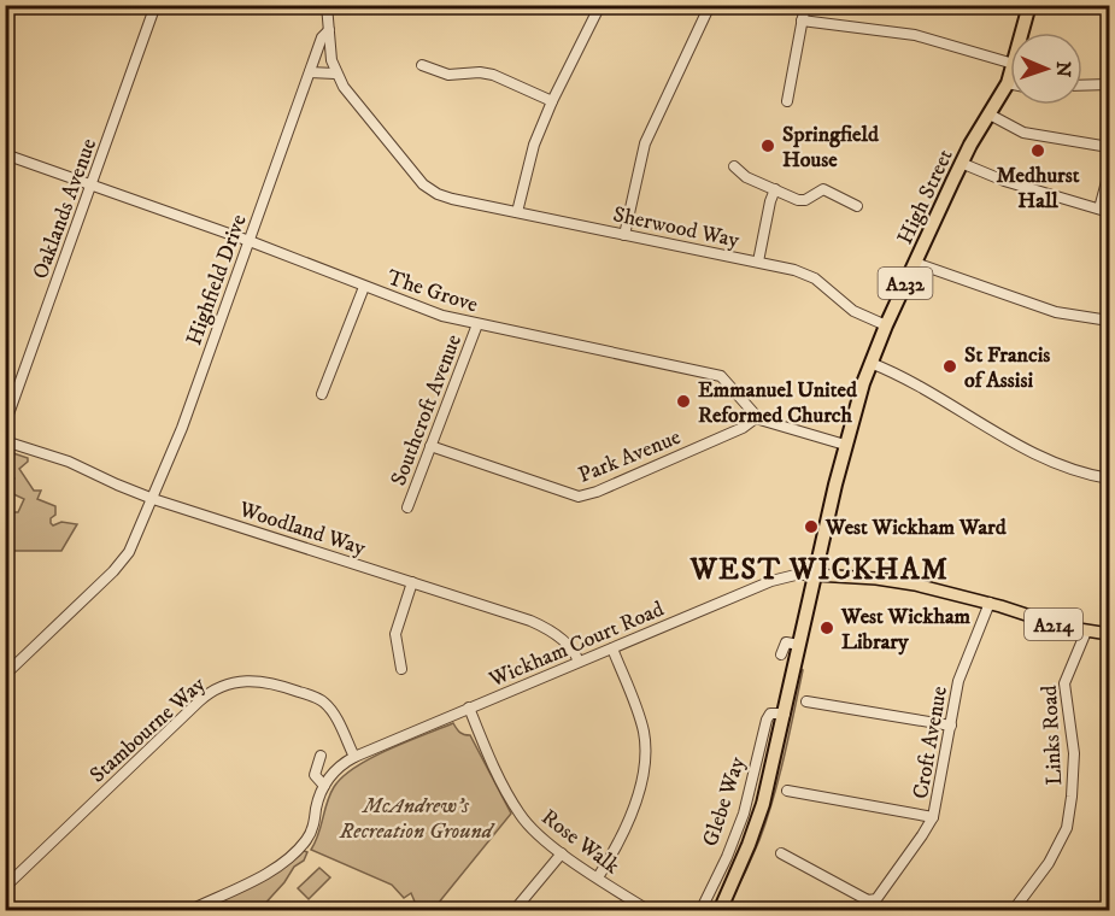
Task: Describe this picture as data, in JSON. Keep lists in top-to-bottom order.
{
  "streets": {
    "highway": ["High Street", "A232", "Glebe Way"],
    "main road": ["A214"],
    "street": [
      "Oaklands Avenue",
      "Sherwood Way",
      "Highfield Drive",
      "The Grove",
      "Southcroft Avenue",
      "Park Avenue",
      "Woodland Way",
      "Wickham Court Road",
      "Stambourne Way",
      "Links Road",
      "Croft Avenue",
      "Rose Walk"
    ]
  },
  "crossings": [
    ["High Street", "Sherwood Way"],
    ["High Street", "The Grove"],
    ["High Street", "A214"],
    ["High Street", "Wickham Court Road"],
    ["High Street", "Glebe Way"],
    ["Oaklands Avenue", "The Grove"],
    ["Highfield Drive", "The Grove"],
    ["Highfield Drive", "Woodland Way"],
    ["The Grove", "Southcroft Avenue"],
    ["The Grove", "Park Avenue"],
    ["Southcroft Avenue", "Park Avenue"],
    ["Woodland Way", "Wickham Court Road"],
    ["A214", "Wickham Court Road"],
    ["A214", "Links Road"],
    ["A214", "Croft Avenue"],
    ["A214", "Glebe Way"],
    ["Wickham Court Road", "Stambourne Way"],
    ["Wickham Court Road", "Glebe Way"],
    ["Wickham Court Road", "Rose Walk"]
  ],
  "districts": ["WEST WICKHAM"],
  "parks": ["McAndrew's Recreation Ground"],
  "places": [
    "Springfield House",
    "Medhurst Hall",
    "St Francis of Assisi",
    "Emmanuel United Reformed Church",
    "West Wickham Ward",
    "West Wickham Library"
  ],
  "north": "right"
}
